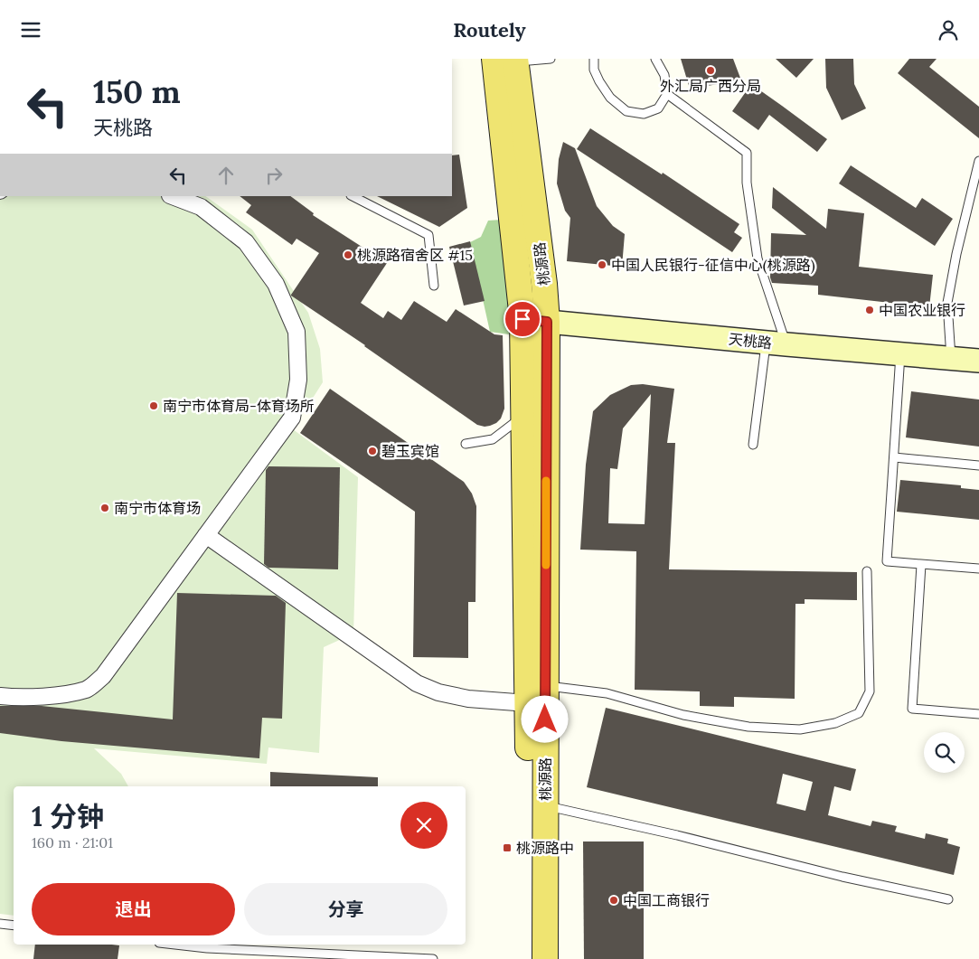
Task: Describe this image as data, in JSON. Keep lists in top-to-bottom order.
{
  "streets": {
    "main road": ["桃源路", "天桃路"]
  },
  "crossings": [
    ["桃源路", "天桃路"]
  ],
  "places": {
    "other": [
      "外汇局广西分局",
      "桃源路宿舍区 #15",
      "中国人民银行-征信中心(桃源路)",
      "中国农业银行",
      "南宁市体育局-体育场所",
      "碧玉宾馆",
      "南宁市体育场",
      "中国工商银行"
    ],
    "transit": ["桃源路中"]
  },
  "page": {
    "header": "Routely",
    "turn": ["150 m", "天桃路"],
    "heading": ["1 分钟", "160 m · 21:01"],
    "buttons": ["退出", "分享"]
  }
}
